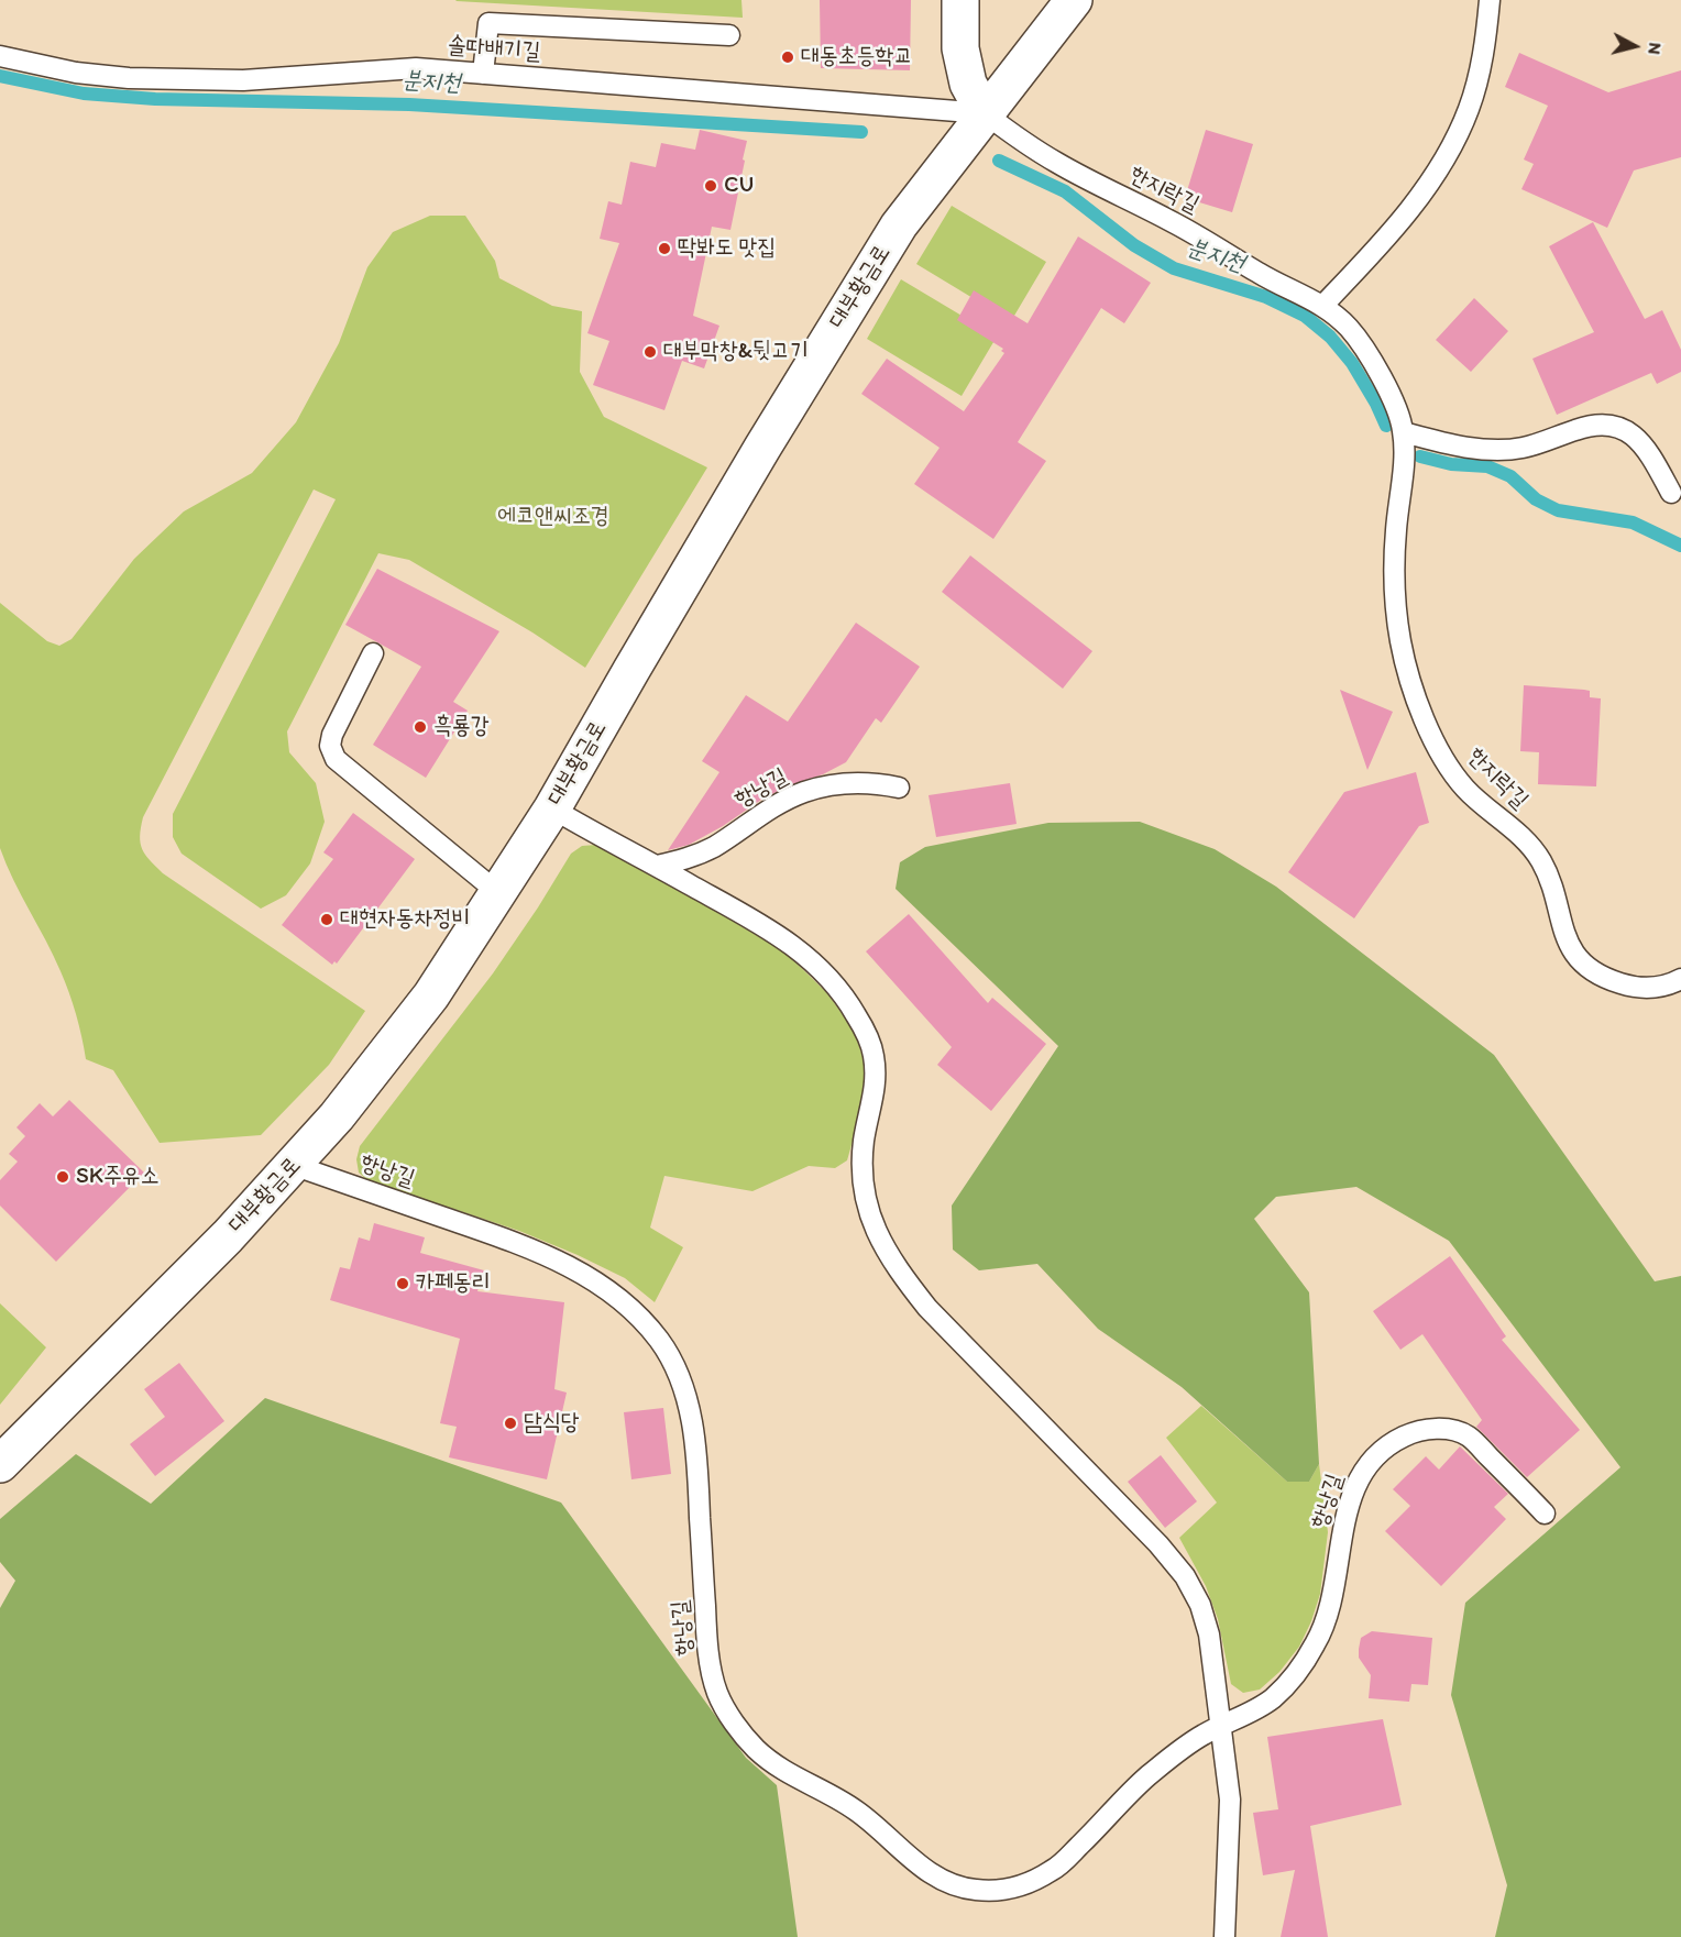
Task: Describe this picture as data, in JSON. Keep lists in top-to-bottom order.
{
  "streets": {
    "main road": ["대부황금로"],
    "lane": ["솔따배기길", "한지락길", "항낭길"]
  },
  "crossings": [
    ["솔따배기길", "한지락길"],
    ["솔따배기길", "대부황금로"],
    ["한지락길", "대부황금로"],
    ["대부황금로", "항낭길"]
  ],
  "water": ["분지천"],
  "parks": ["에코앤씨조경"],
  "places": [
    "대동초등학교",
    "CU",
    "딱봐도 맛집",
    "대부막창&뒷고기",
    "흑룡강",
    "대현자동차정비",
    "SK주유소",
    "카페동리",
    "담식당"
  ],
  "north": "right"
}
